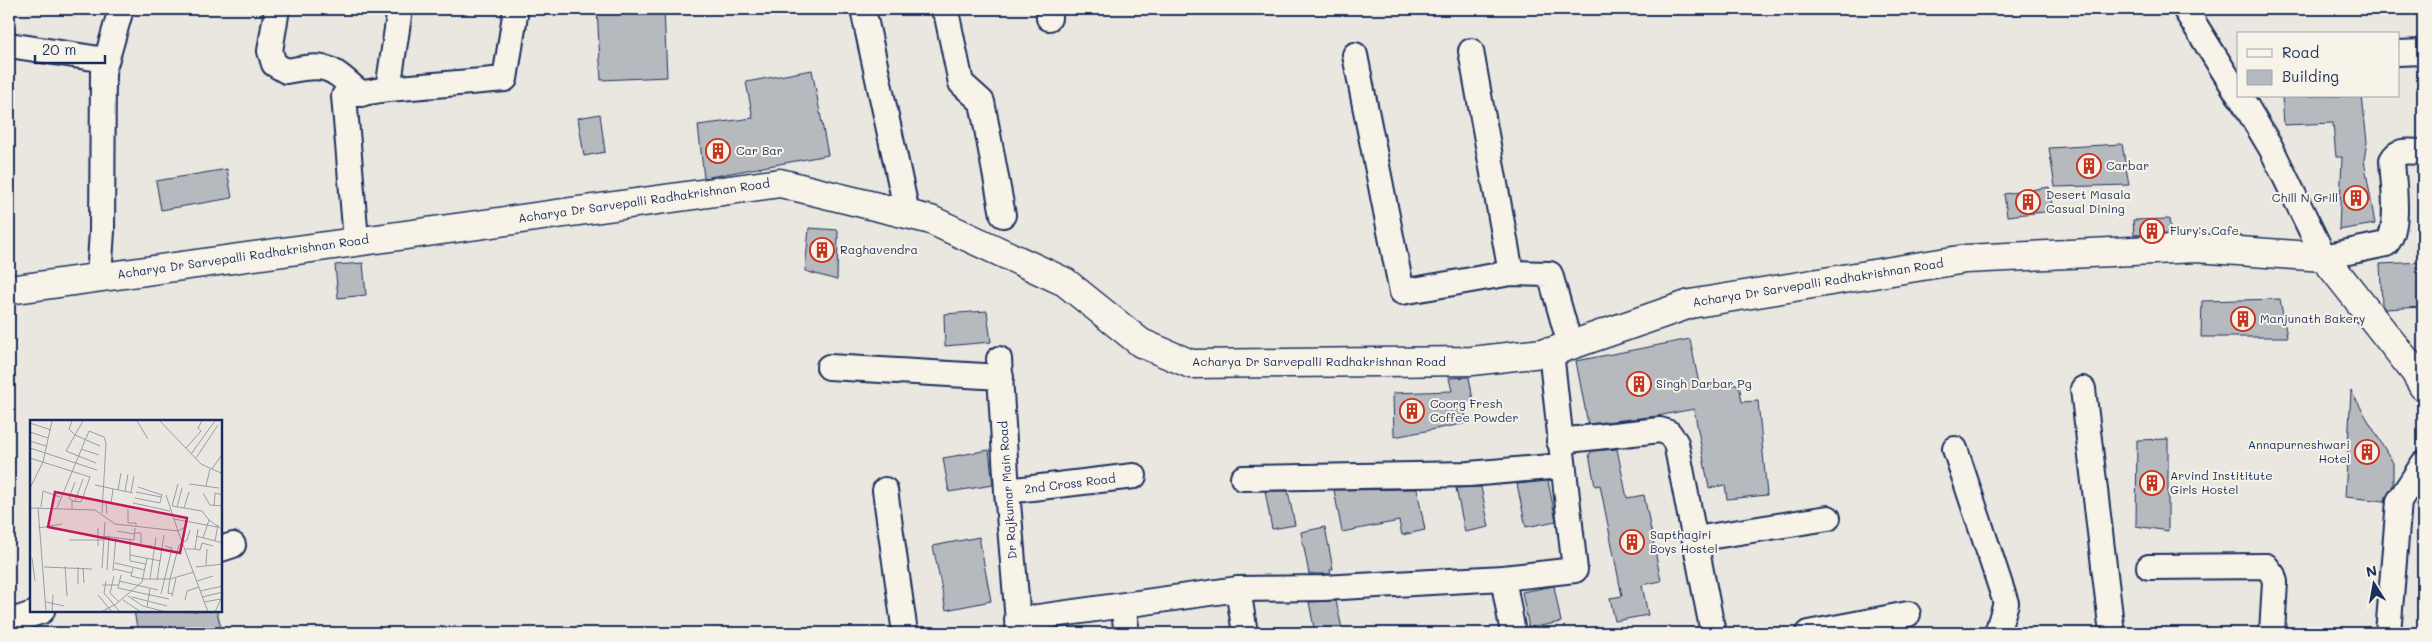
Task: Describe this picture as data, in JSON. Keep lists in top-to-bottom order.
{
  "streets": {
    "street": ["Acharya Dr Sarvepalli Radhakrishnan Road", "2nd Cross Road", "Dr Rajkumar Main Road"]
  },
  "crossings": [
    ["2nd Cross Road", "Dr Rajkumar Main Road"]
  ],
  "places": {
    "building": [
      "Car Bar",
      "Carbar",
      "Chill N Grill",
      "Desert Masala Casual Dining",
      "Flury's Cafe",
      "Raghavendra",
      "Manjunath Bakery",
      "Singh Darbar Pg",
      "Coorg Fresh Coffee Powder",
      "Annapurneshwari Hotel",
      "Arvind Instititute Girls Hostel",
      "Sapthagiri Boys Hostel"
    ]
  },
  "legend": ["Road", "Building"],
  "scale_bar": "20 m",
  "north": "top"
}
